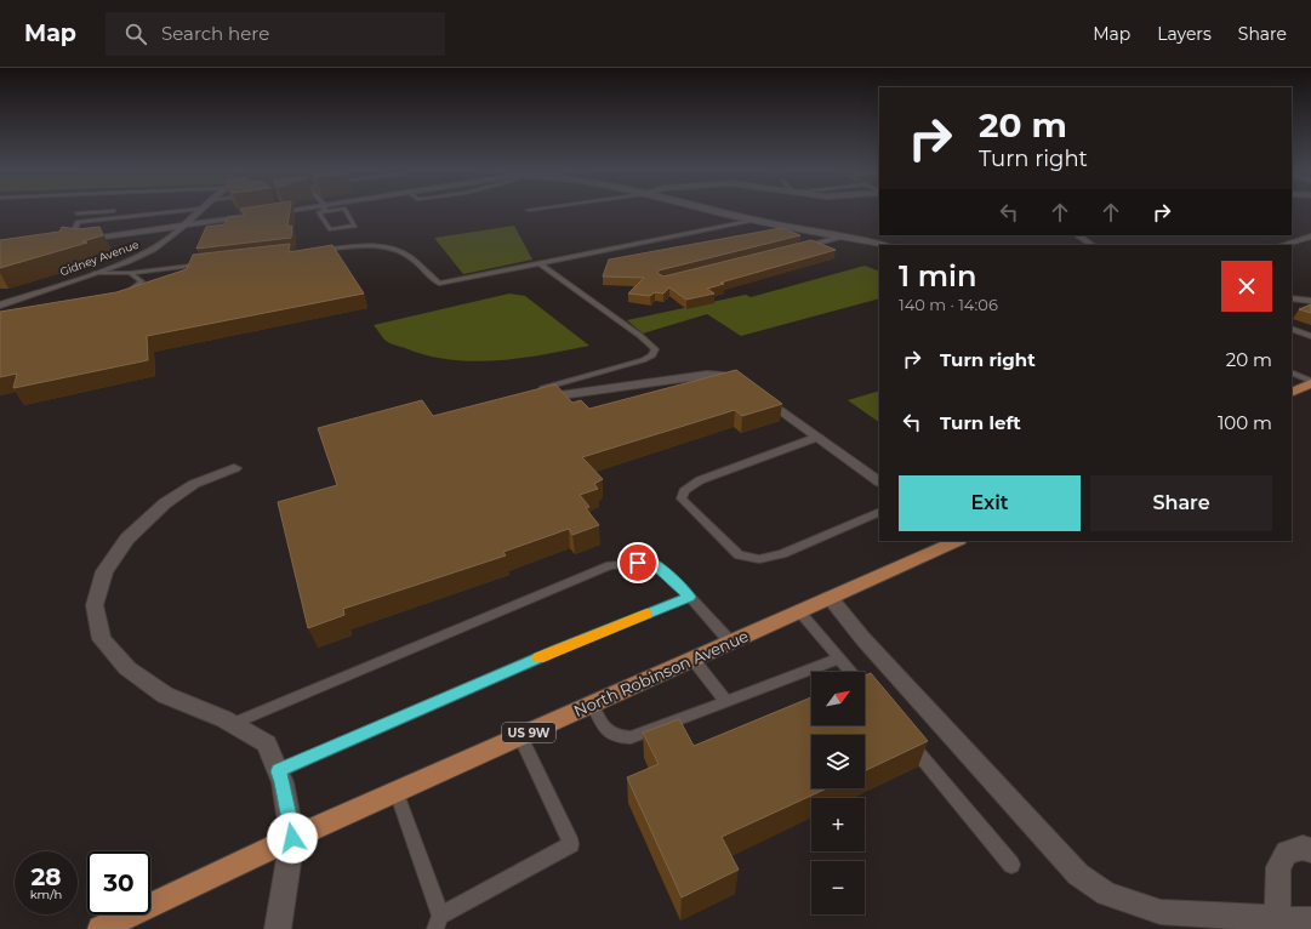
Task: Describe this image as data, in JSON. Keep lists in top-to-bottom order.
{
  "streets": {
    "highway": ["North Robinson Avenue", "US 9W"],
    "street": ["Gidney Avenue"]
  },
  "north": "top right",
  "page": {
    "header": "Map",
    "search": "Search here",
    "nav": ["Map", "Layers", "Share"],
    "turn": ["20 m", "Turn right"],
    "heading": ["1 min", "140 m · 14:06"],
    "list": [
      {
        "name": "Turn right",
        "value": "20 m"
      },
      {
        "name": "Turn left",
        "value": "100 m"
      }
    ],
    "buttons": ["Exit", "Share"],
    "map_buttons": ["+", "−"],
    "speed": "28 km/h",
    "limit": "30"
  }
}
